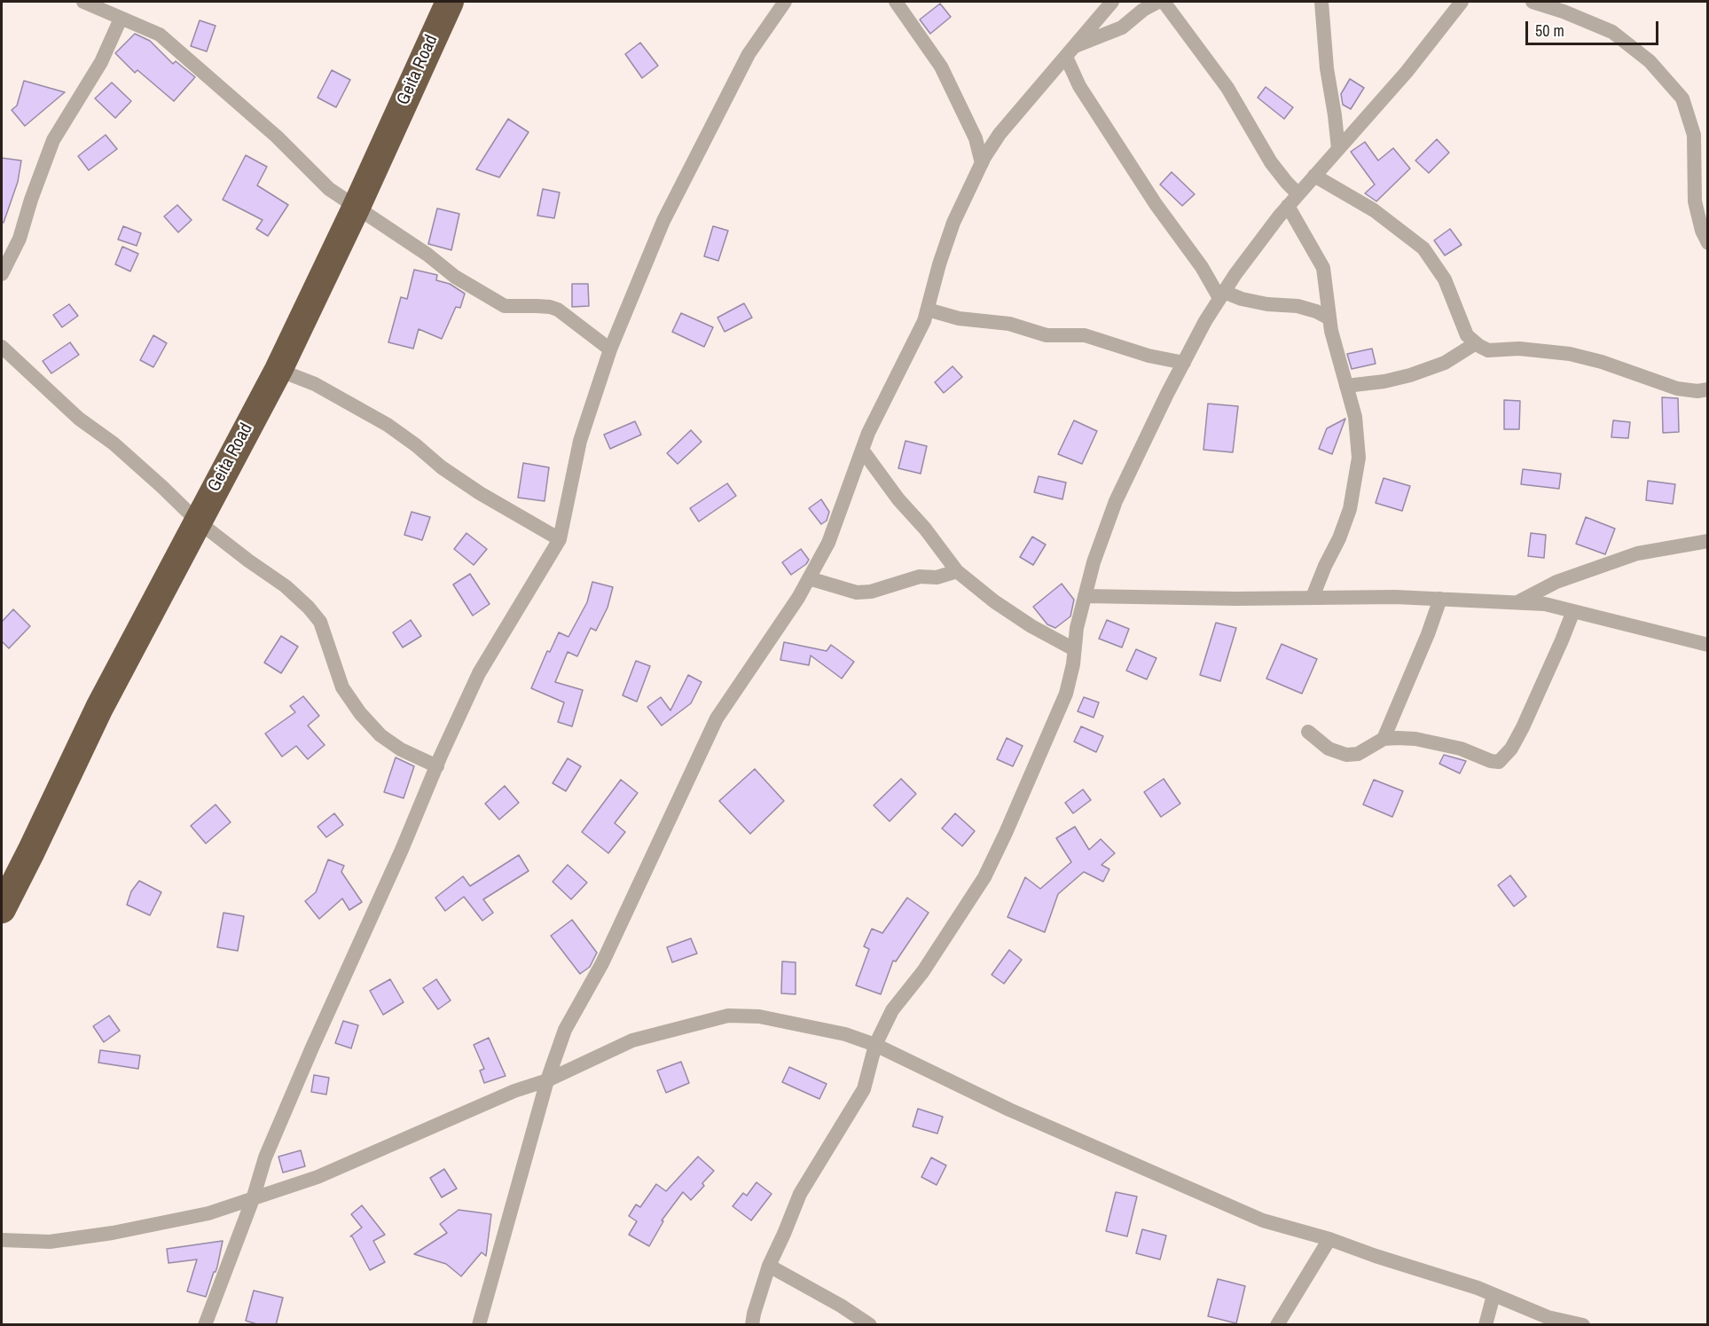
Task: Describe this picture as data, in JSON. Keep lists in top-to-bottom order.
{
  "streets": {
    "highway": ["Geita Road"]
  },
  "scale_bar": "50 m"
}
